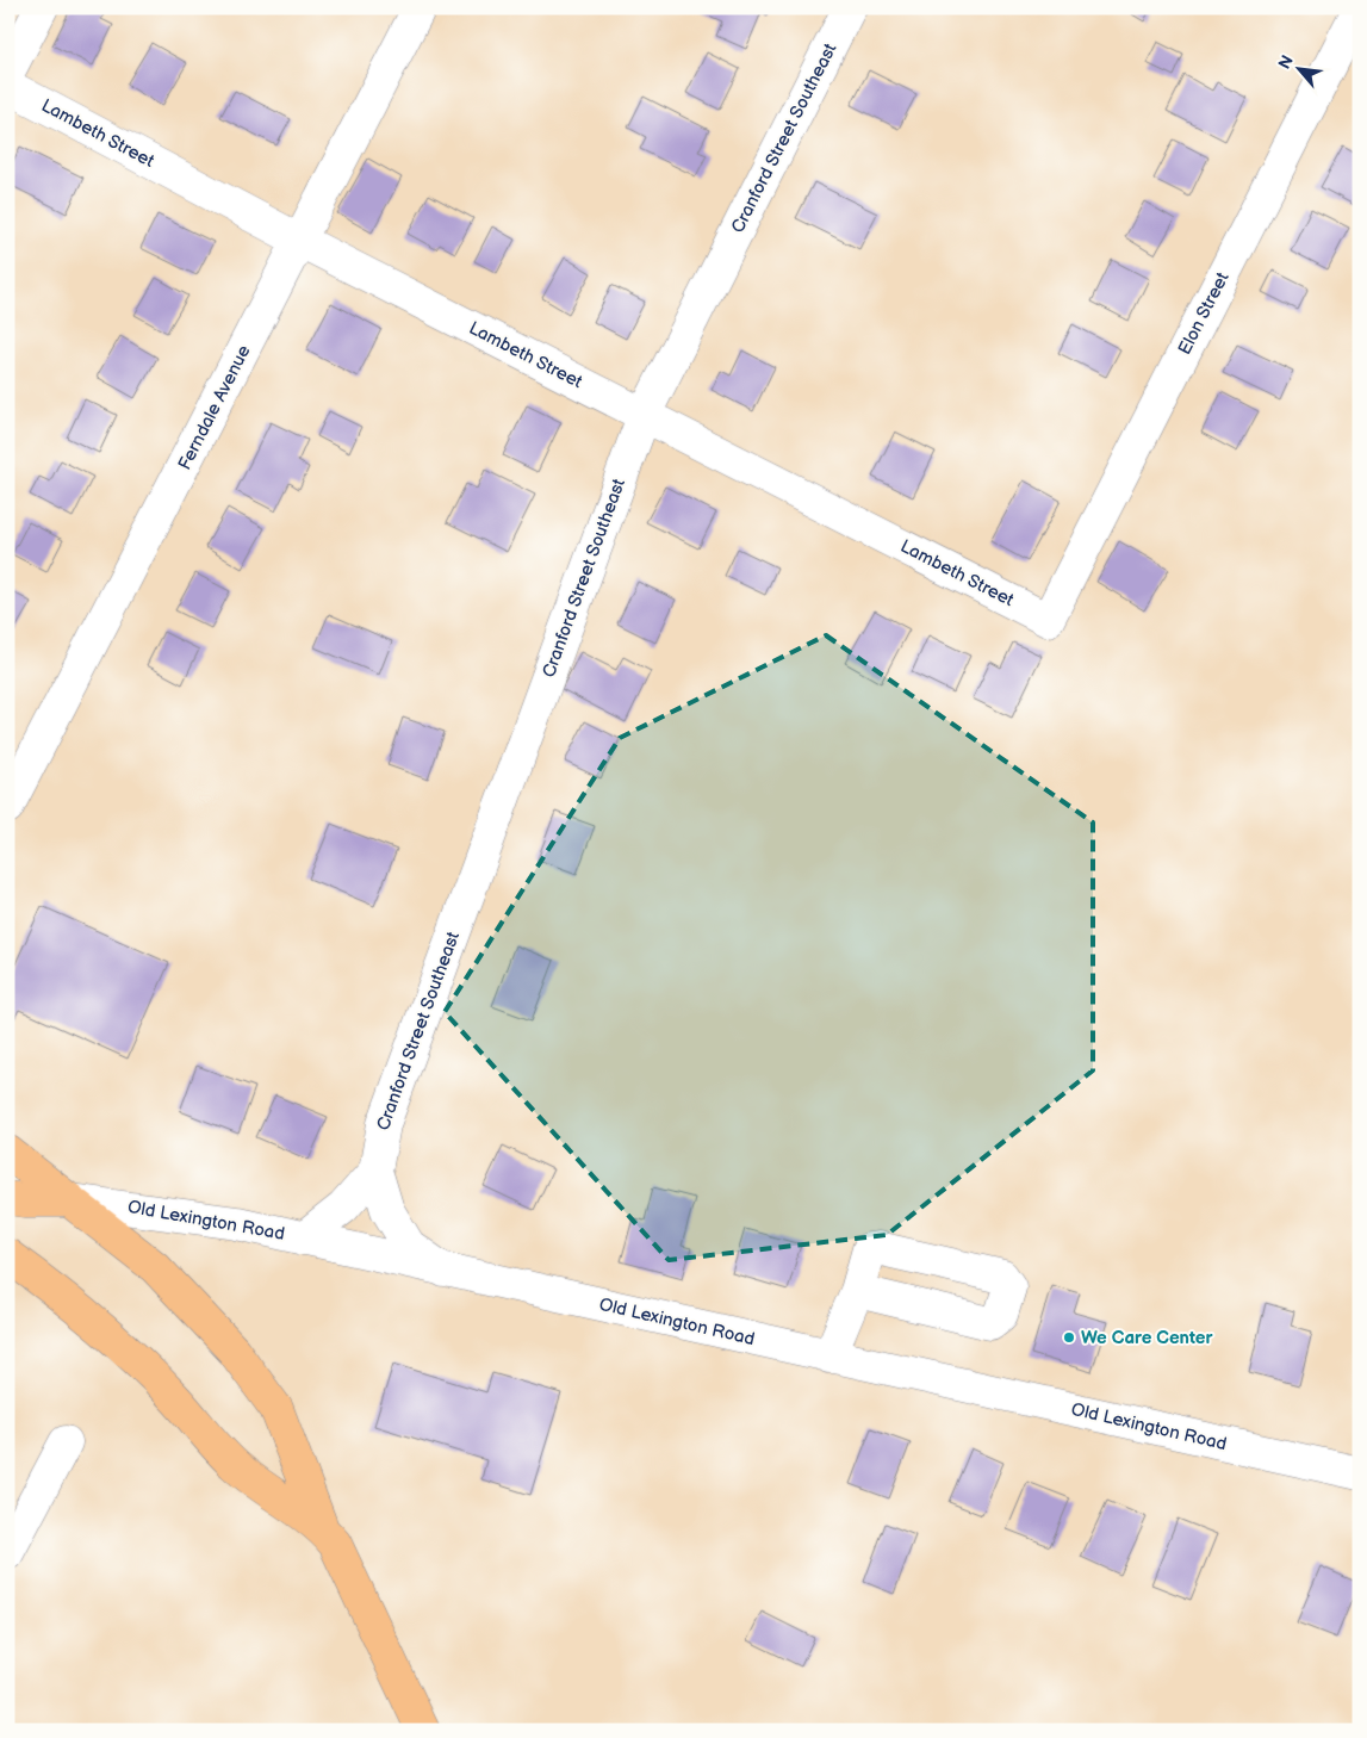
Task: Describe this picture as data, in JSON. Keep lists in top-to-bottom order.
{
  "streets": {
    "main road": ["Old Lexington Road"],
    "street": [
      "Lambeth Street",
      "Cranford Street Southeast",
      "Elon Street",
      "Ferndale Avenue"
    ]
  },
  "crossings": [
    ["Lambeth Street", "Cranford Street Southeast"],
    ["Lambeth Street", "Elon Street"],
    ["Lambeth Street", "Ferndale Avenue"],
    ["Cranford Street Southeast", "Old Lexington Road"]
  ],
  "places": ["We Care Center"],
  "north": "top left"
}
